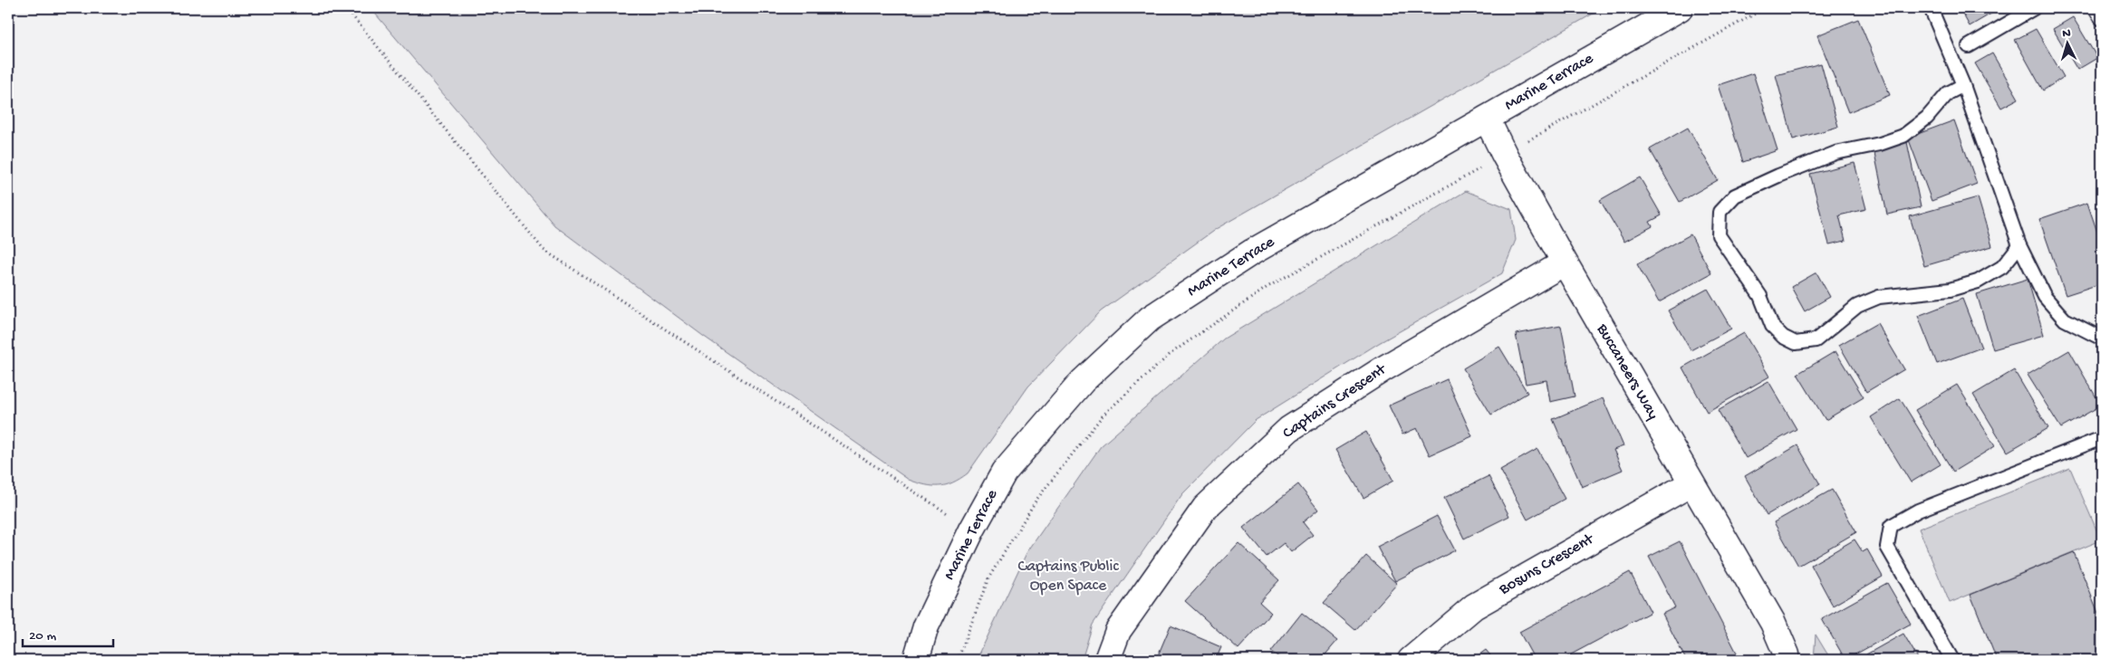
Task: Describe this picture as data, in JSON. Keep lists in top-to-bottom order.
{
  "streets": {
    "street": [
      "Marine Terrace",
      "Buccaneers Way",
      "Captains Crescent",
      "Bosuns Crescent"
    ]
  },
  "crossings": [
    ["Marine Terrace", "Buccaneers Way"],
    ["Buccaneers Way", "Captains Crescent"],
    ["Buccaneers Way", "Bosuns Crescent"]
  ],
  "parks": ["Captains Public Open Space"],
  "scale_bar": "20 m",
  "north": "top"
}
